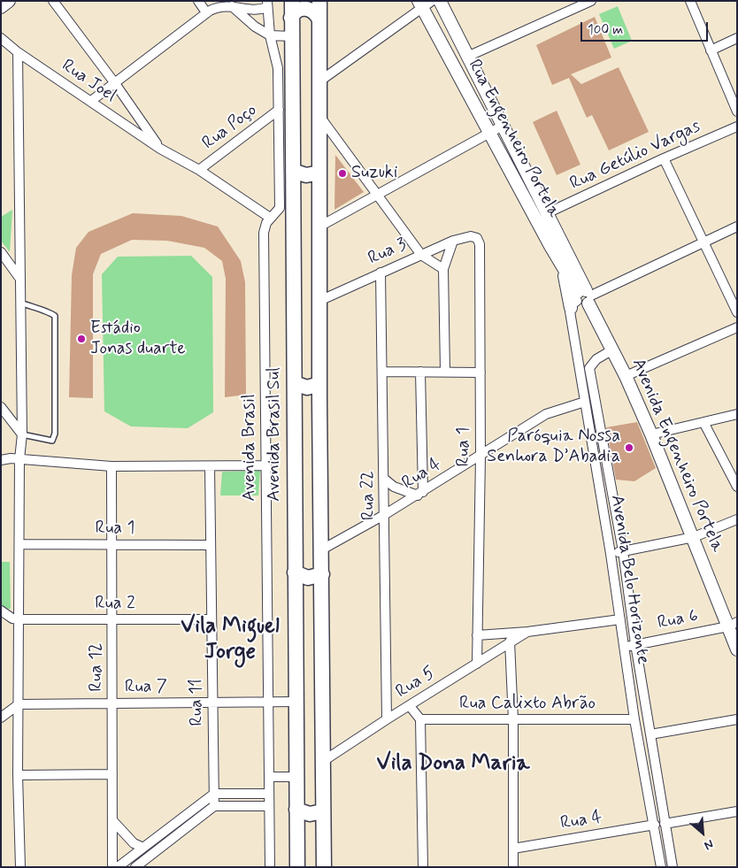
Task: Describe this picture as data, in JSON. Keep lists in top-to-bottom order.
{
  "streets": {
    "main road": ["Avenida Brasil Sul"],
    "street": [
      "Rua Joel",
      "Rua Poço",
      "Rua Engenheiro Portela",
      "Rua Getúlio Vargas",
      "Rua 3",
      "Rua 1",
      "Avenida Brasil",
      "Avenida Engenheiro Portela",
      "Rua 4",
      "Rua 22",
      "Avenida Belo Horizonte",
      "Rua 2",
      "Rua 6",
      "Rua 12",
      "Rua 5",
      "Rua 7",
      "Rua 11",
      "Rua Calixto Abrão"
    ]
  },
  "crossings": [
    ["Rua Joel", "Rua Poço"],
    ["Rua Joel", "Avenida Brasil"],
    ["Rua Engenheiro Portela", "Rua Getúlio Vargas"],
    ["Rua Engenheiro Portela", "Avenida Engenheiro Portela"],
    ["Rua Engenheiro Portela", "Avenida Belo Horizonte"],
    ["Rua 3", "Rua 1"],
    ["Rua 3", "Rua 22"],
    ["Avenida Brasil Sul", "Avenida Brasil"],
    ["Avenida Brasil Sul", "Rua 7"],
    ["Rua 1", "Rua 4"],
    ["Rua 1", "Rua 12"],
    ["Rua 1", "Rua 5"],
    ["Rua 1", "Rua 11"],
    ["Avenida Brasil", "Rua 7"],
    ["Avenida Engenheiro Portela", "Avenida Belo Horizonte"],
    ["Avenida Engenheiro Portela", "Rua 6"],
    ["Rua 4", "Rua 22"],
    ["Rua 4", "Avenida Belo Horizonte"],
    ["Rua 22", "Rua 5"],
    ["Avenida Belo Horizonte", "Rua 6"],
    ["Avenida Belo Horizonte", "Rua 5"],
    ["Avenida Belo Horizonte", "Rua Calixto Abrão"],
    ["Rua 2", "Rua 12"],
    ["Rua 2", "Rua 11"],
    ["Rua 12", "Rua 7"],
    ["Rua 7", "Rua 11"]
  ],
  "districts": ["Vila Miguel Jorge", "Vila Dona Maria"],
  "places": ["Suzuki", "Estádio Jonas duarte", "Paróquia Nossa Senhora D’Abadia"],
  "scale_bar": "100 m",
  "north": "bottom right"
}
